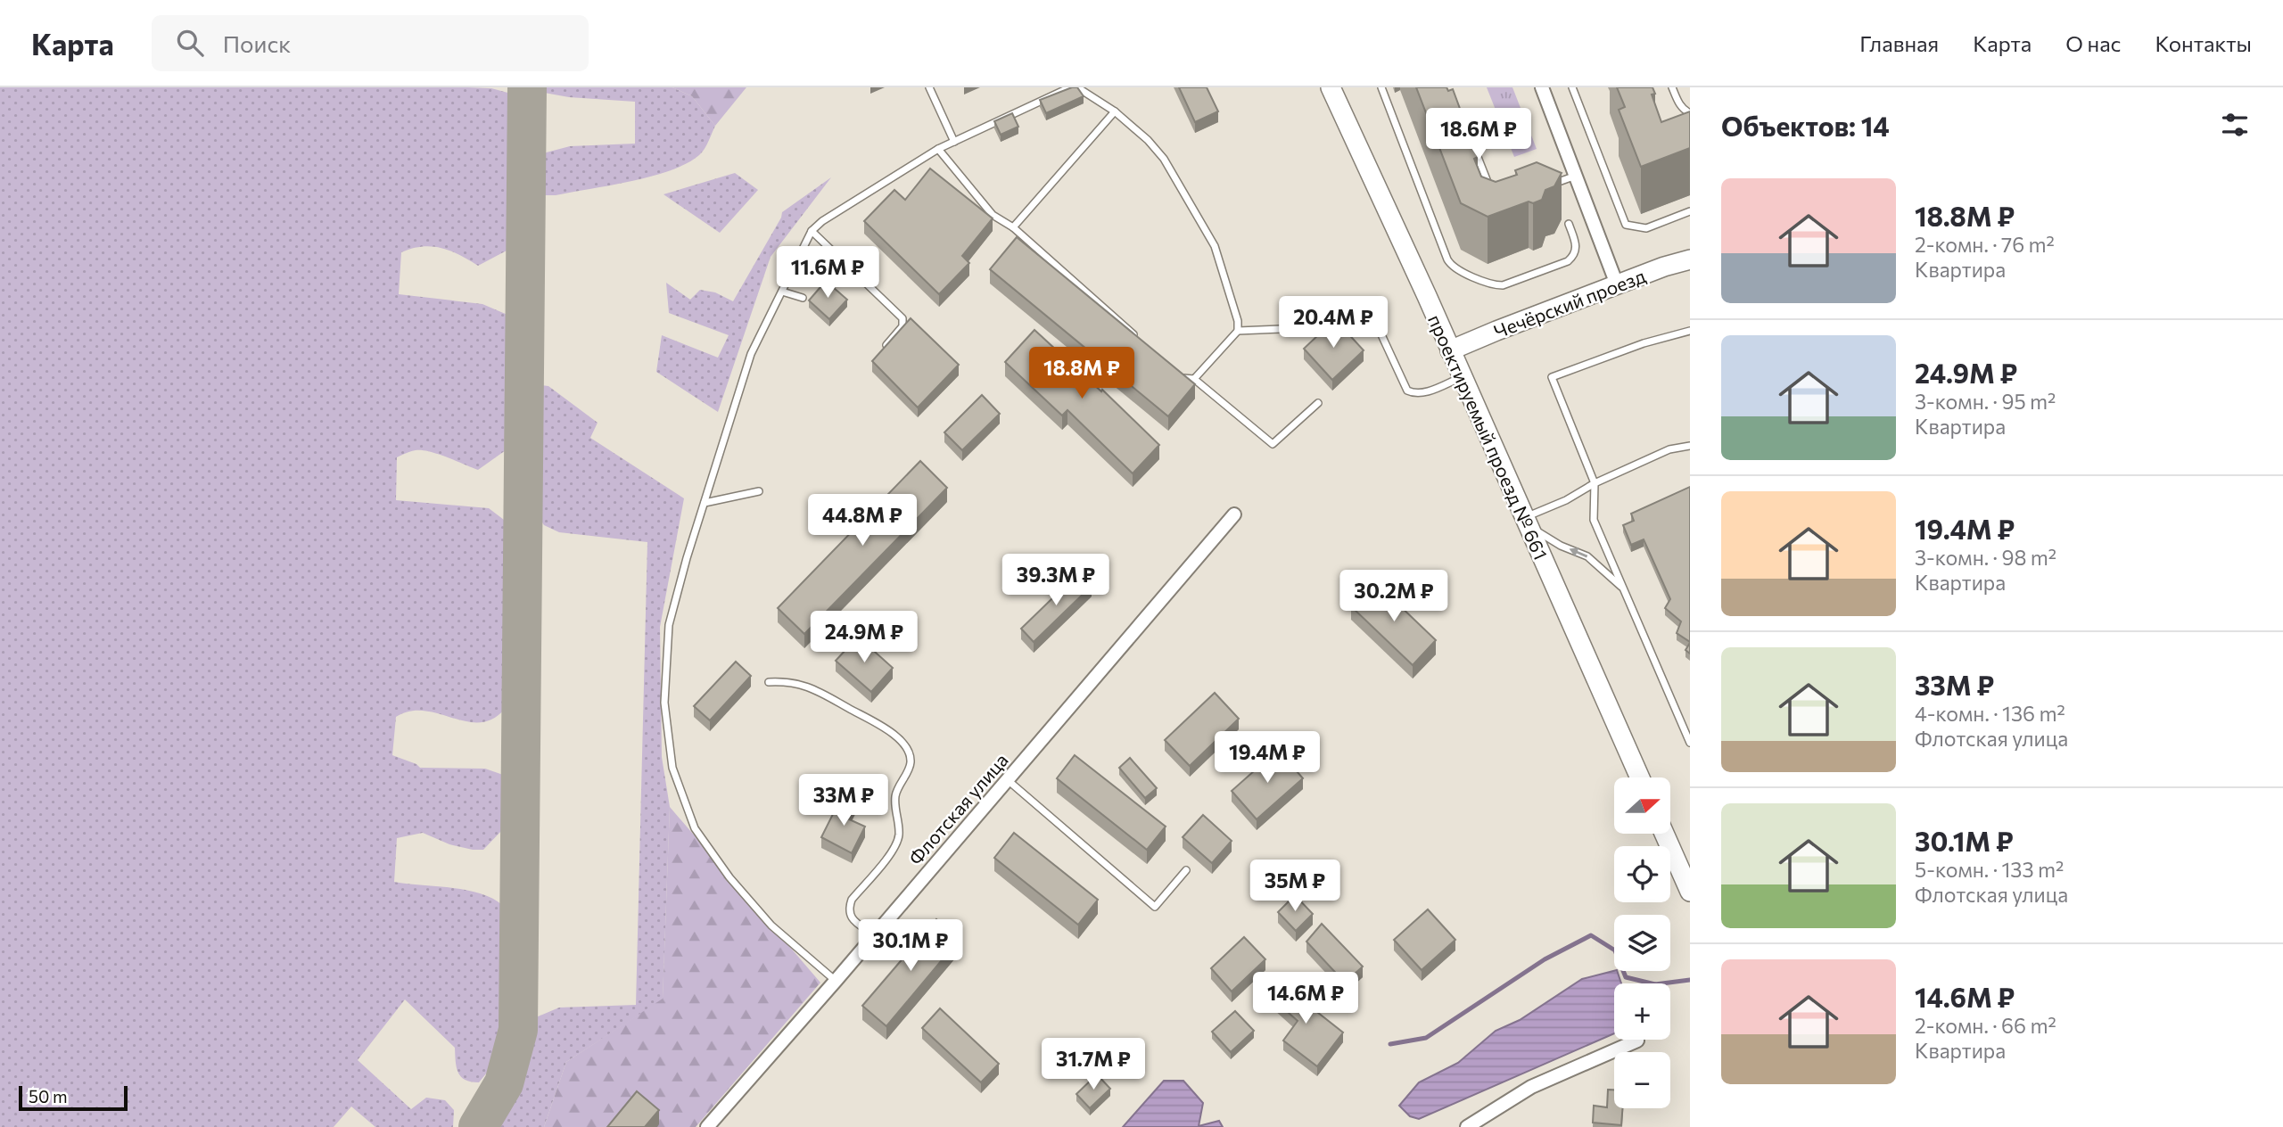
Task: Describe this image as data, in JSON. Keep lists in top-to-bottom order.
{
  "streets": {
    "main road": ["Чечёрский проезд", "проектируемый проезд № 661"],
    "street": ["Флотская улица"]
  },
  "crossings": [
    ["Чечёрский проезд", "проектируемый проезд № 661"]
  ],
  "scale_bar": "50 m",
  "north": "right",
  "page": {
    "header": "Карта",
    "search": "Поиск",
    "nav": [
      "Главная",
      "Карта",
      "О нас",
      "Контакты"
    ],
    "heading": "Объектов: 14",
    "price": [
      "18.6M ₽",
      "11.6M ₽",
      "20.4M ₽",
      "18.8M ₽",
      "44.8M ₽",
      "39.3M ₽",
      "30.2M ₽",
      "24.9M ₽",
      "19.4M ₽",
      "33M ₽",
      "35M ₽",
      "30.1M ₽",
      "14.6M ₽",
      "31.7M ₽"
    ],
    "list": [
      {
        "name": "18.8M ₽",
        "note": "2-комн. · 76 m² · Квартира"
      },
      {
        "name": "24.9M ₽",
        "note": "3-комн. · 95 m² · Квартира"
      },
      {
        "name": "19.4M ₽",
        "note": "3-комн. · 98 m² · Квартира"
      },
      {
        "name": "33M ₽",
        "note": "4-комн. · 136 m² · Флотская улица"
      },
      {
        "name": "30.1M ₽",
        "note": "5-комн. · 133 m² · Флотская улица"
      },
      {
        "name": "14.6M ₽",
        "note": "2-комн. · 66 m² · Квартира"
      }
    ],
    "map_buttons": ["+", "−"],
    "scale": "50 m"
  }
}
